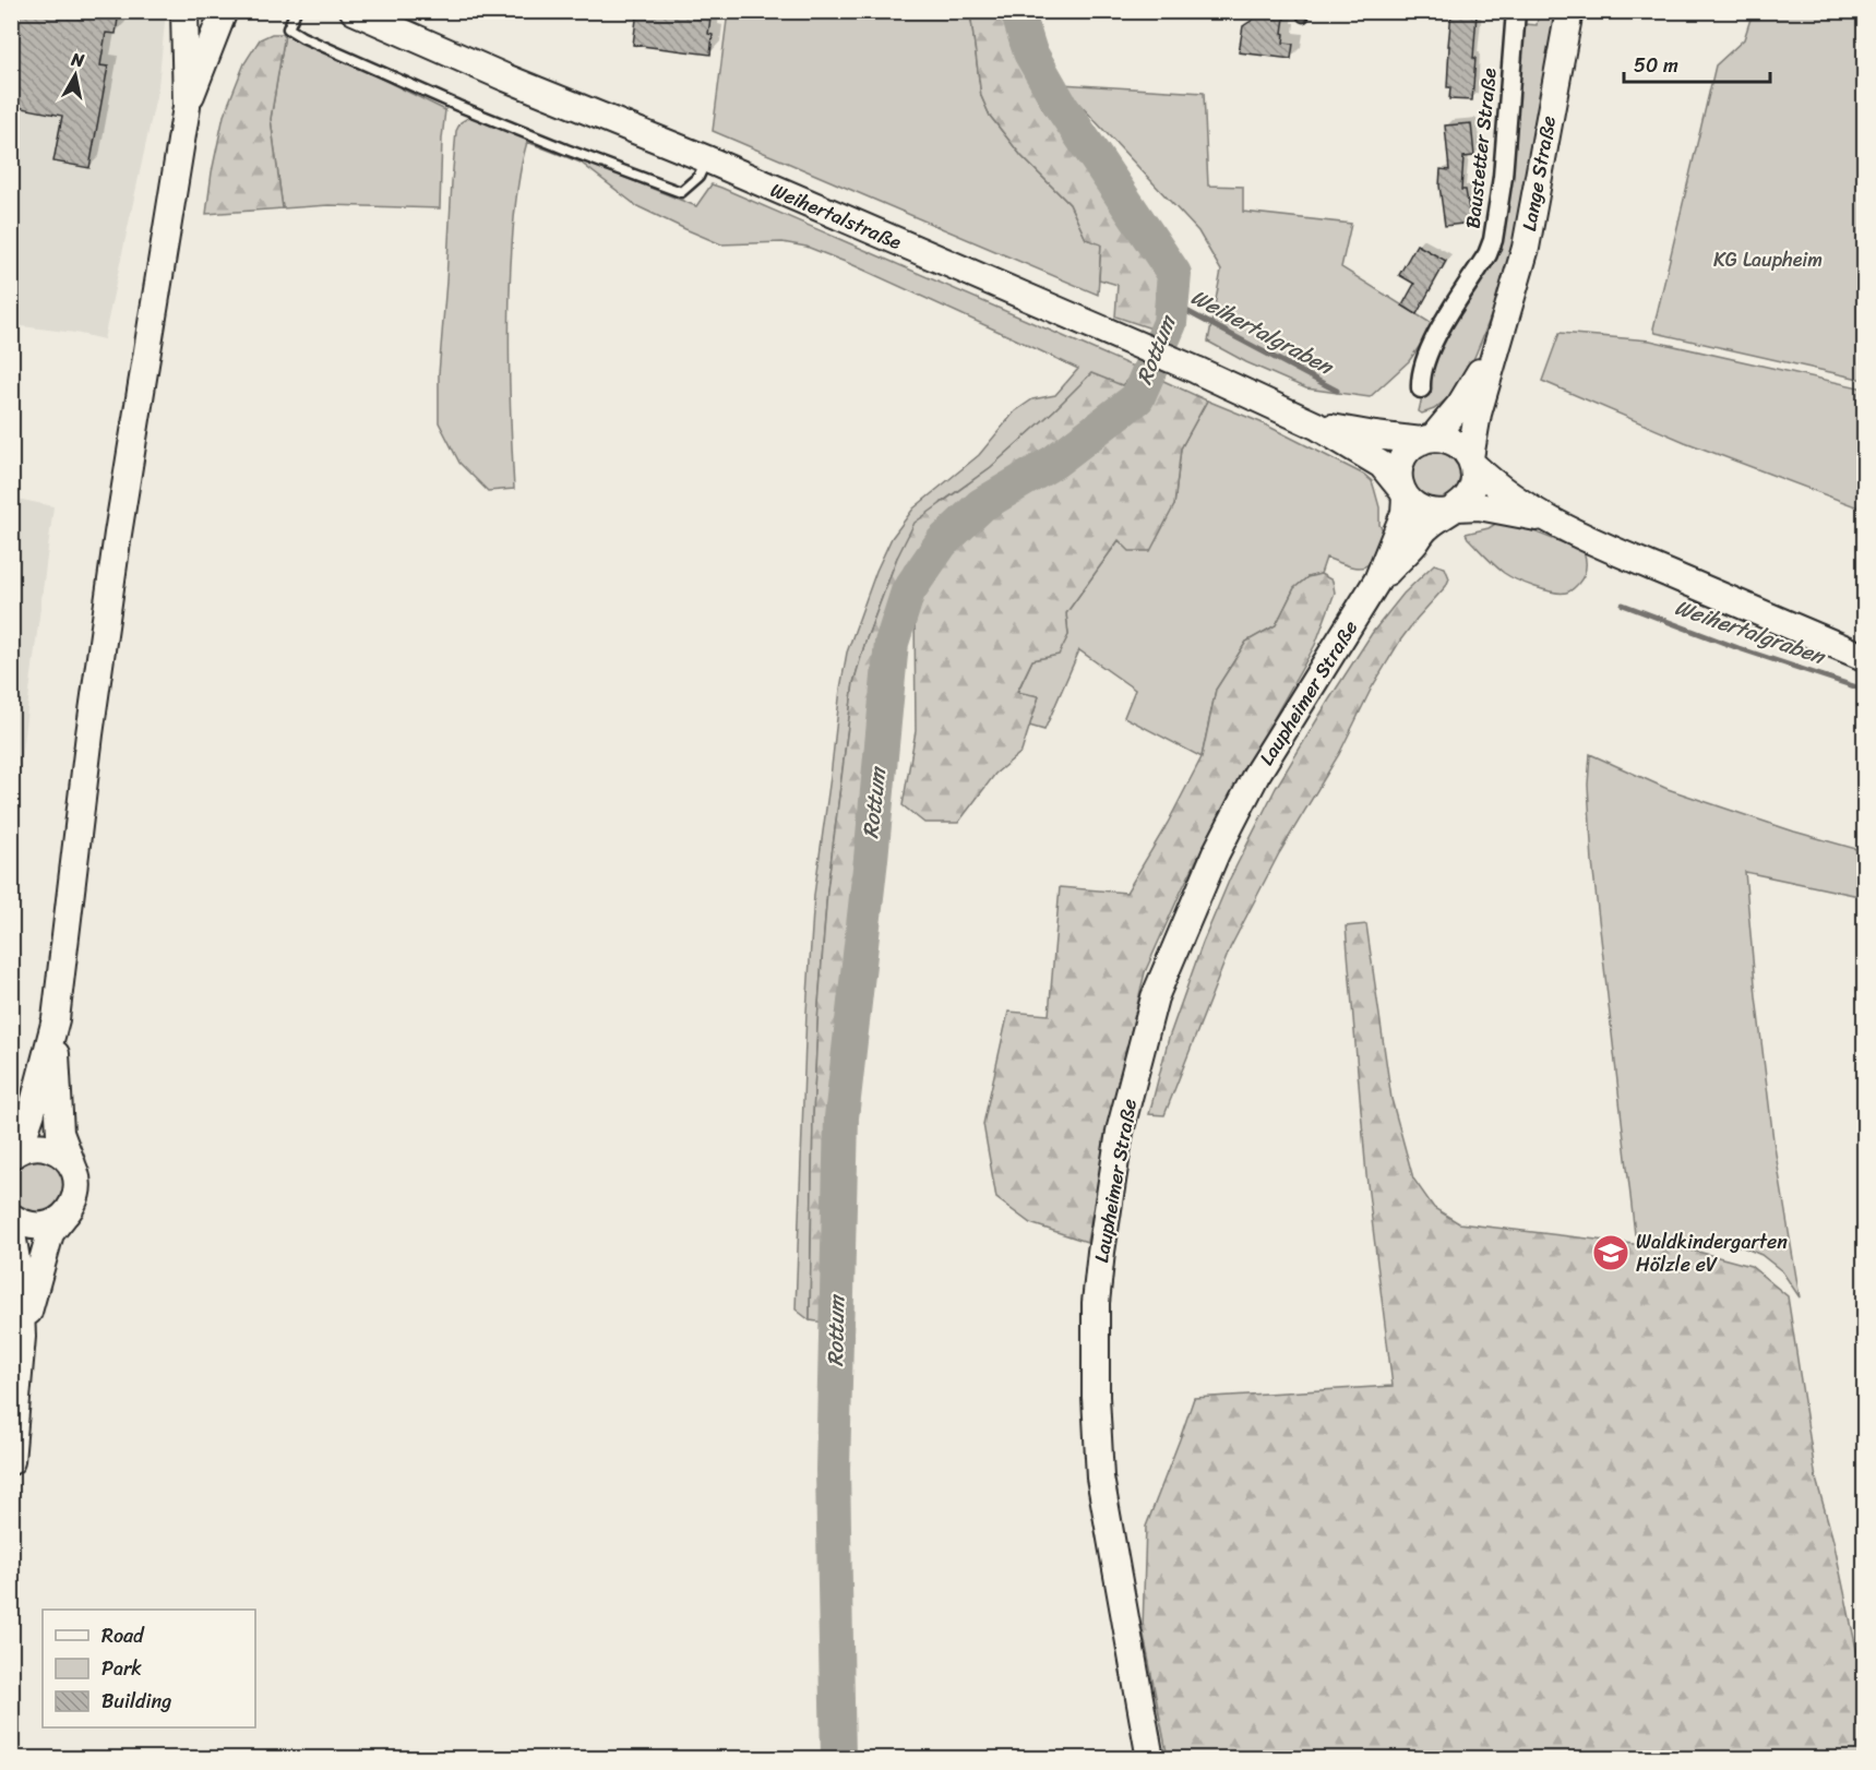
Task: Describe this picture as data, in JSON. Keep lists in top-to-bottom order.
{
  "streets": {
    "street": [
      "Baustetter Straße",
      "Lange Straße",
      "Weihertalstraße",
      "Laupheimer Straße"
    ]
  },
  "crossings": [
    ["Lange Straße", "Weihertalstraße"],
    ["Lange Straße", "Laupheimer Straße"],
    ["Weihertalstraße", "Laupheimer Straße"]
  ],
  "water": ["Weihertalgraben", "Rottum"],
  "parks": ["KG Laupheim"],
  "places": {
    "school or university": ["Waldkindergarten Hölzle eV"]
  },
  "legend": ["Road", "Park", "Building"],
  "scale_bar": "50 m",
  "north": "top"
}
